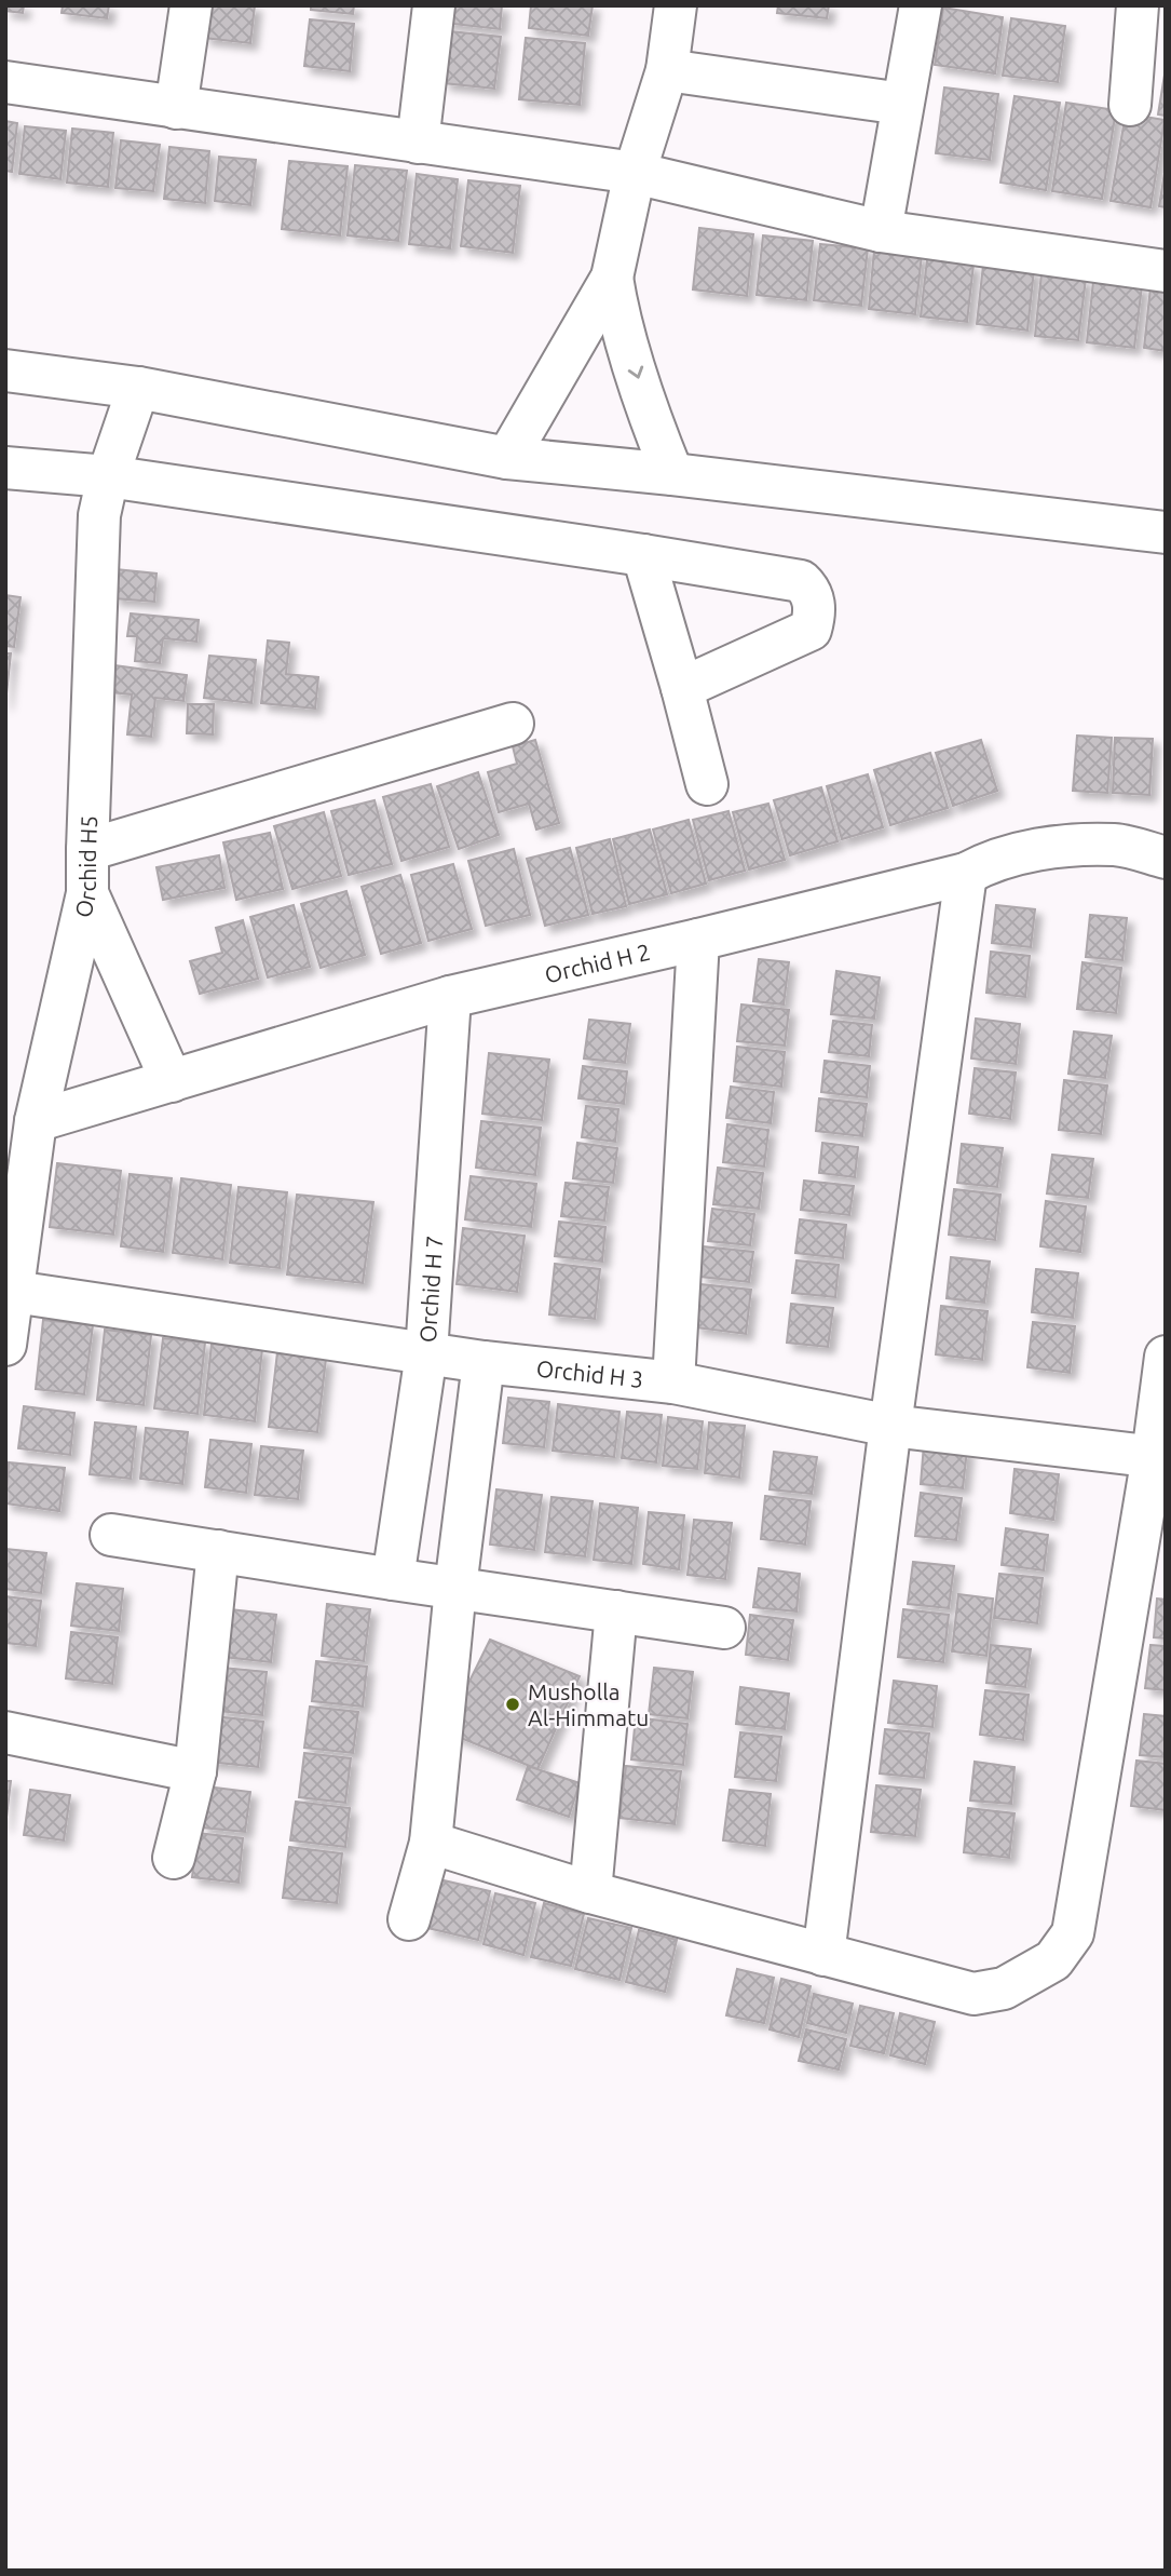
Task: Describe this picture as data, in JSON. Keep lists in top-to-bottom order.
{
  "streets": {
    "street": [
      "Orchid H5",
      "Orchid H 2",
      "Orchid H 7",
      "Orchid H 3"
    ]
  },
  "crossings": [
    ["Orchid H5", "Orchid H 2"],
    ["Orchid H5", "Orchid H 3"],
    ["Orchid H 2", "Orchid H 7"],
    ["Orchid H 7", "Orchid H 3"]
  ],
  "places": ["Musholla Al-Himmatu"]
}
